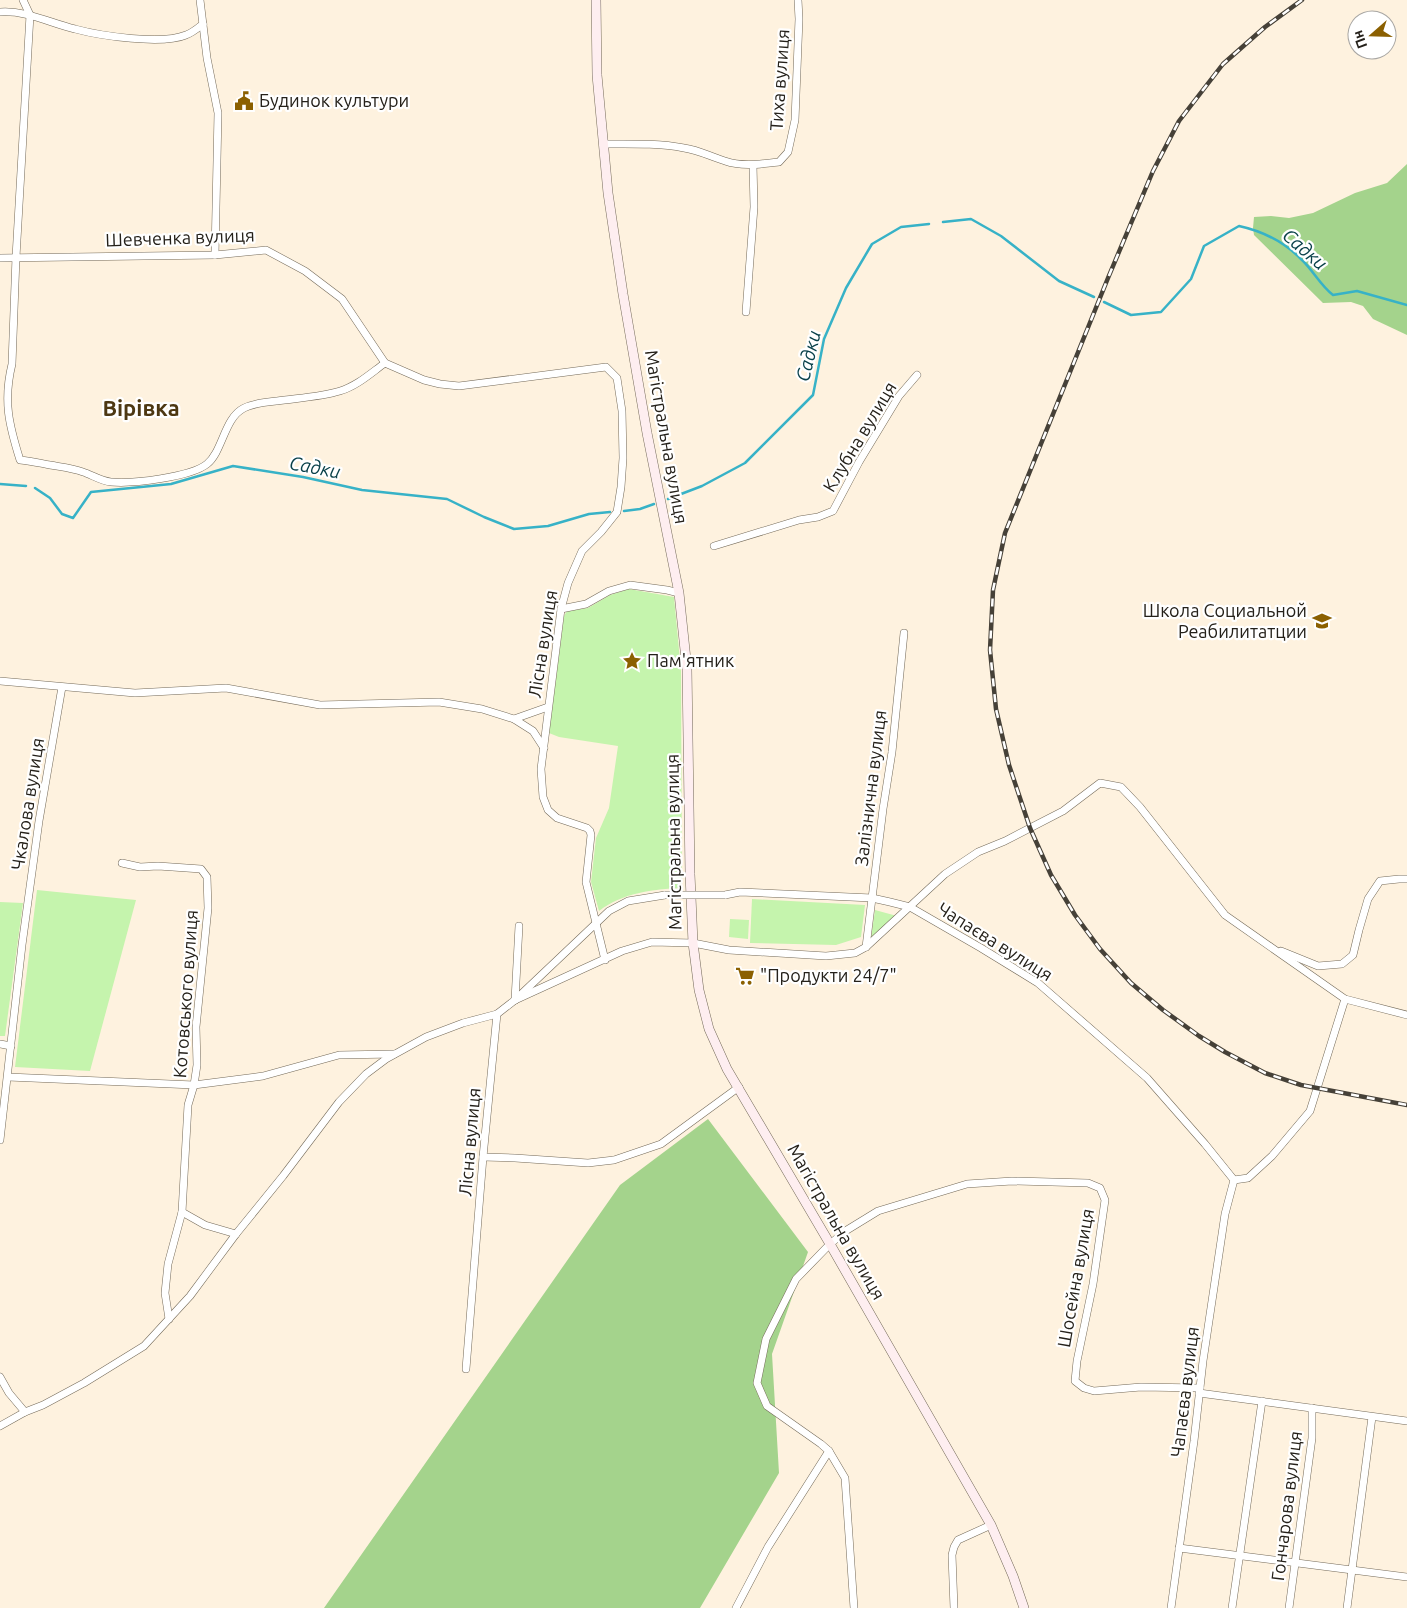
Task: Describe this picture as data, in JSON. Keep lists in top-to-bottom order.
{
  "streets": {
    "main road": ["Магістральна вулиця"],
    "street": [
      "Тиха вулиця",
      "Шевченка вулиця",
      "Клубна вулиця",
      "Лісна вулиця",
      "Залізнична вулиця",
      "Чкалова вулиця",
      "Чапаєва вулиця",
      "Котовського вулиця",
      "Шосейна вулиця",
      "Гончарова вулиця"
    ]
  },
  "crossings": [
    ["Тиха вулиця", "Магістральна вулиця"],
    ["Шевченка вулиця", "Лісна вулиця"],
    ["Магістральна вулиця", "Шосейна вулиця"],
    ["Лісна вулиця", "Чапаєва вулиця"],
    ["Залізнична вулиця", "Чапаєва вулиця"],
    ["Чапаєва вулиця", "Шосейна вулиця"]
  ],
  "districts": ["Вірівка"],
  "water": ["Садки"],
  "places": {
    "public building": ["Будинок культури"],
    "school or university": ["Школа Социальной Реабилитатции"],
    "place": ["Пам'ятник"],
    "supermarket": ["\"Продукти 24/7\""]
  },
  "north": "left"
}
